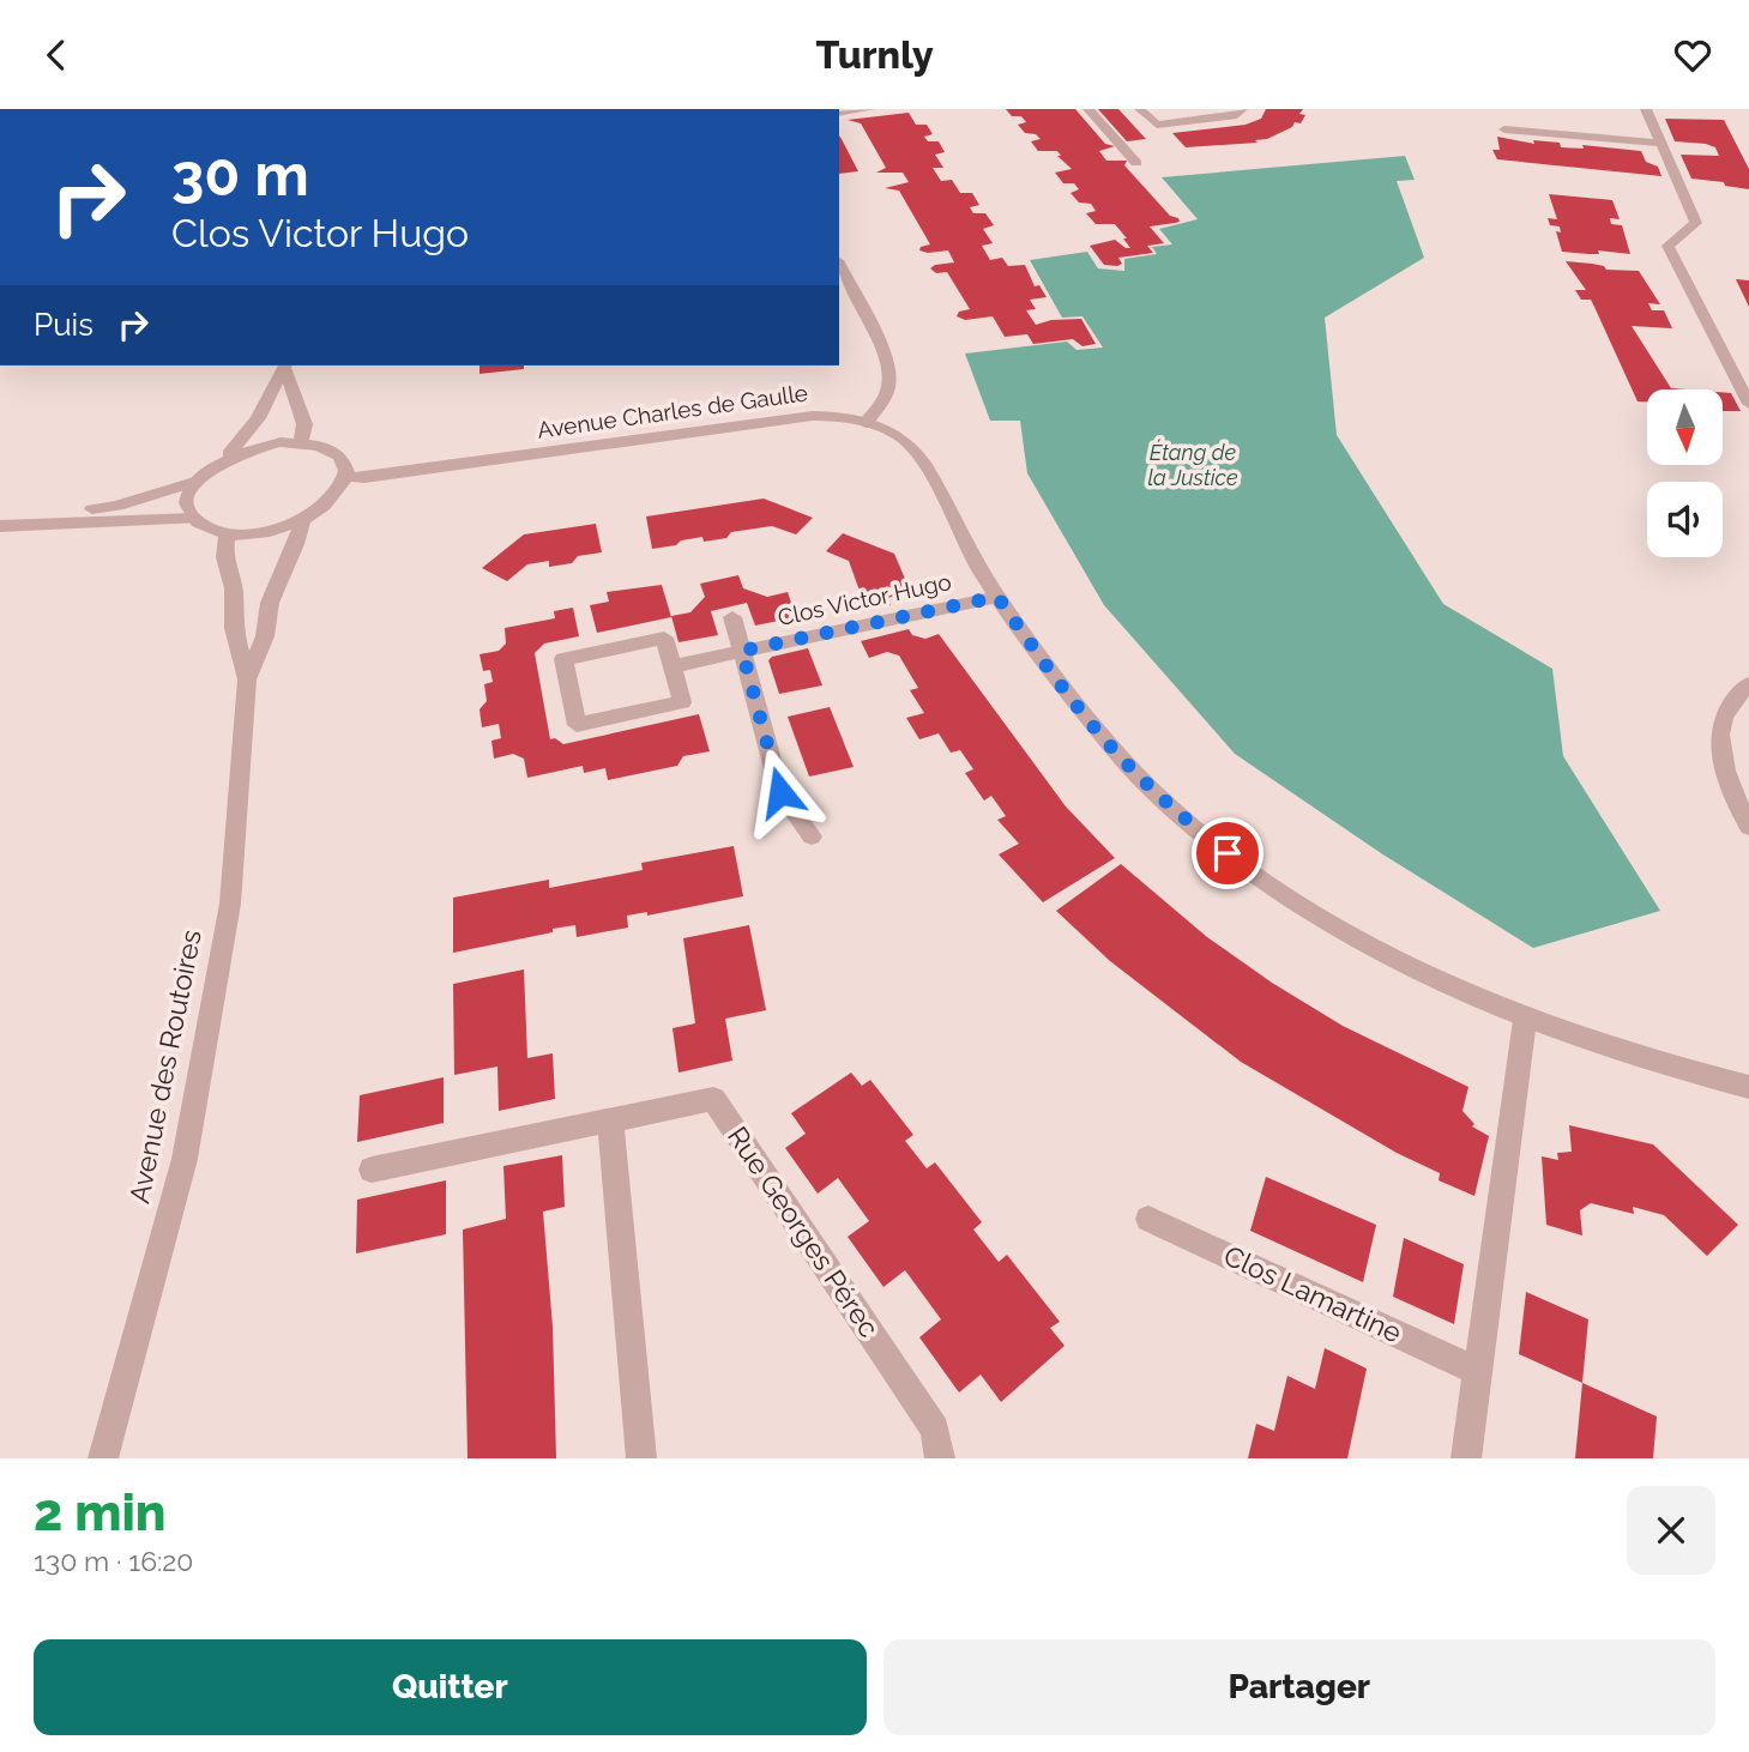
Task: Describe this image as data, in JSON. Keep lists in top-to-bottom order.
{
  "streets": {
    "street": [
      "Avenue Charles de Gaulle",
      "Clos Victor Hugo",
      "Avenue des Routoires",
      "Rue Georges Pérec",
      "Clos Lamartine"
    ]
  },
  "crossings": [
    ["Avenue Charles de Gaulle", "Clos Victor Hugo"]
  ],
  "water": ["Étang de la Justice"],
  "north": "bottom",
  "page": {
    "header": "Turnly",
    "turn": ["30 m", "Clos Victor Hugo"],
    "then": "Puis",
    "heading": ["2 min", "130 m · 16:20"],
    "buttons": ["Quitter", "Partager"]
  }
}
